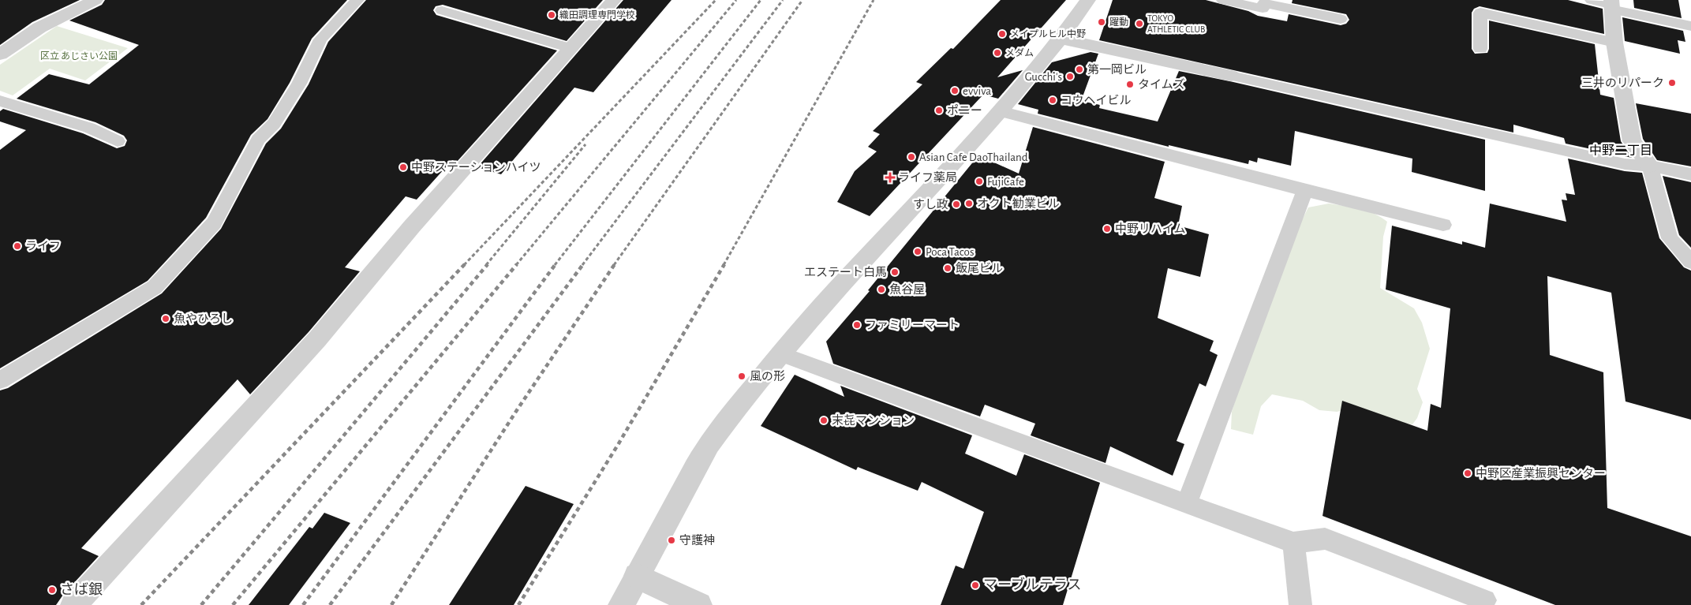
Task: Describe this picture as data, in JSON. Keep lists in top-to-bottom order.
{
  "districts": ["中野二丁目"],
  "parks": ["区立 あじさい公園"],
  "places": {
    "other": [
      "織田調理専門学校",
      "躍動",
      "TOKYO ATHLETIC CLUB",
      "メイプルヒル中野",
      "メダム",
      "第一岡ビル",
      "Gucchi's",
      "三井のリパーク",
      "タイムズ",
      "evviva",
      "コウヘイビル",
      "ポニー",
      "Asian Cafe DaoThailand",
      "中野ステーションハイツ",
      "FujiCafe",
      "オクト勧業ビル",
      "すし政",
      "中野リハイム",
      "ライフ",
      "Poca Tacos",
      "飯尾ビル",
      "エステート白馬",
      "魚谷屋",
      "魚やひろし",
      "ファミリーマート",
      "風の形",
      "末㐂マンション",
      "中野区産業振興センター",
      "守護神",
      "マーブルテラス",
      "さば銀"
    ],
    "health": ["ライフ薬局"]
  }
}
